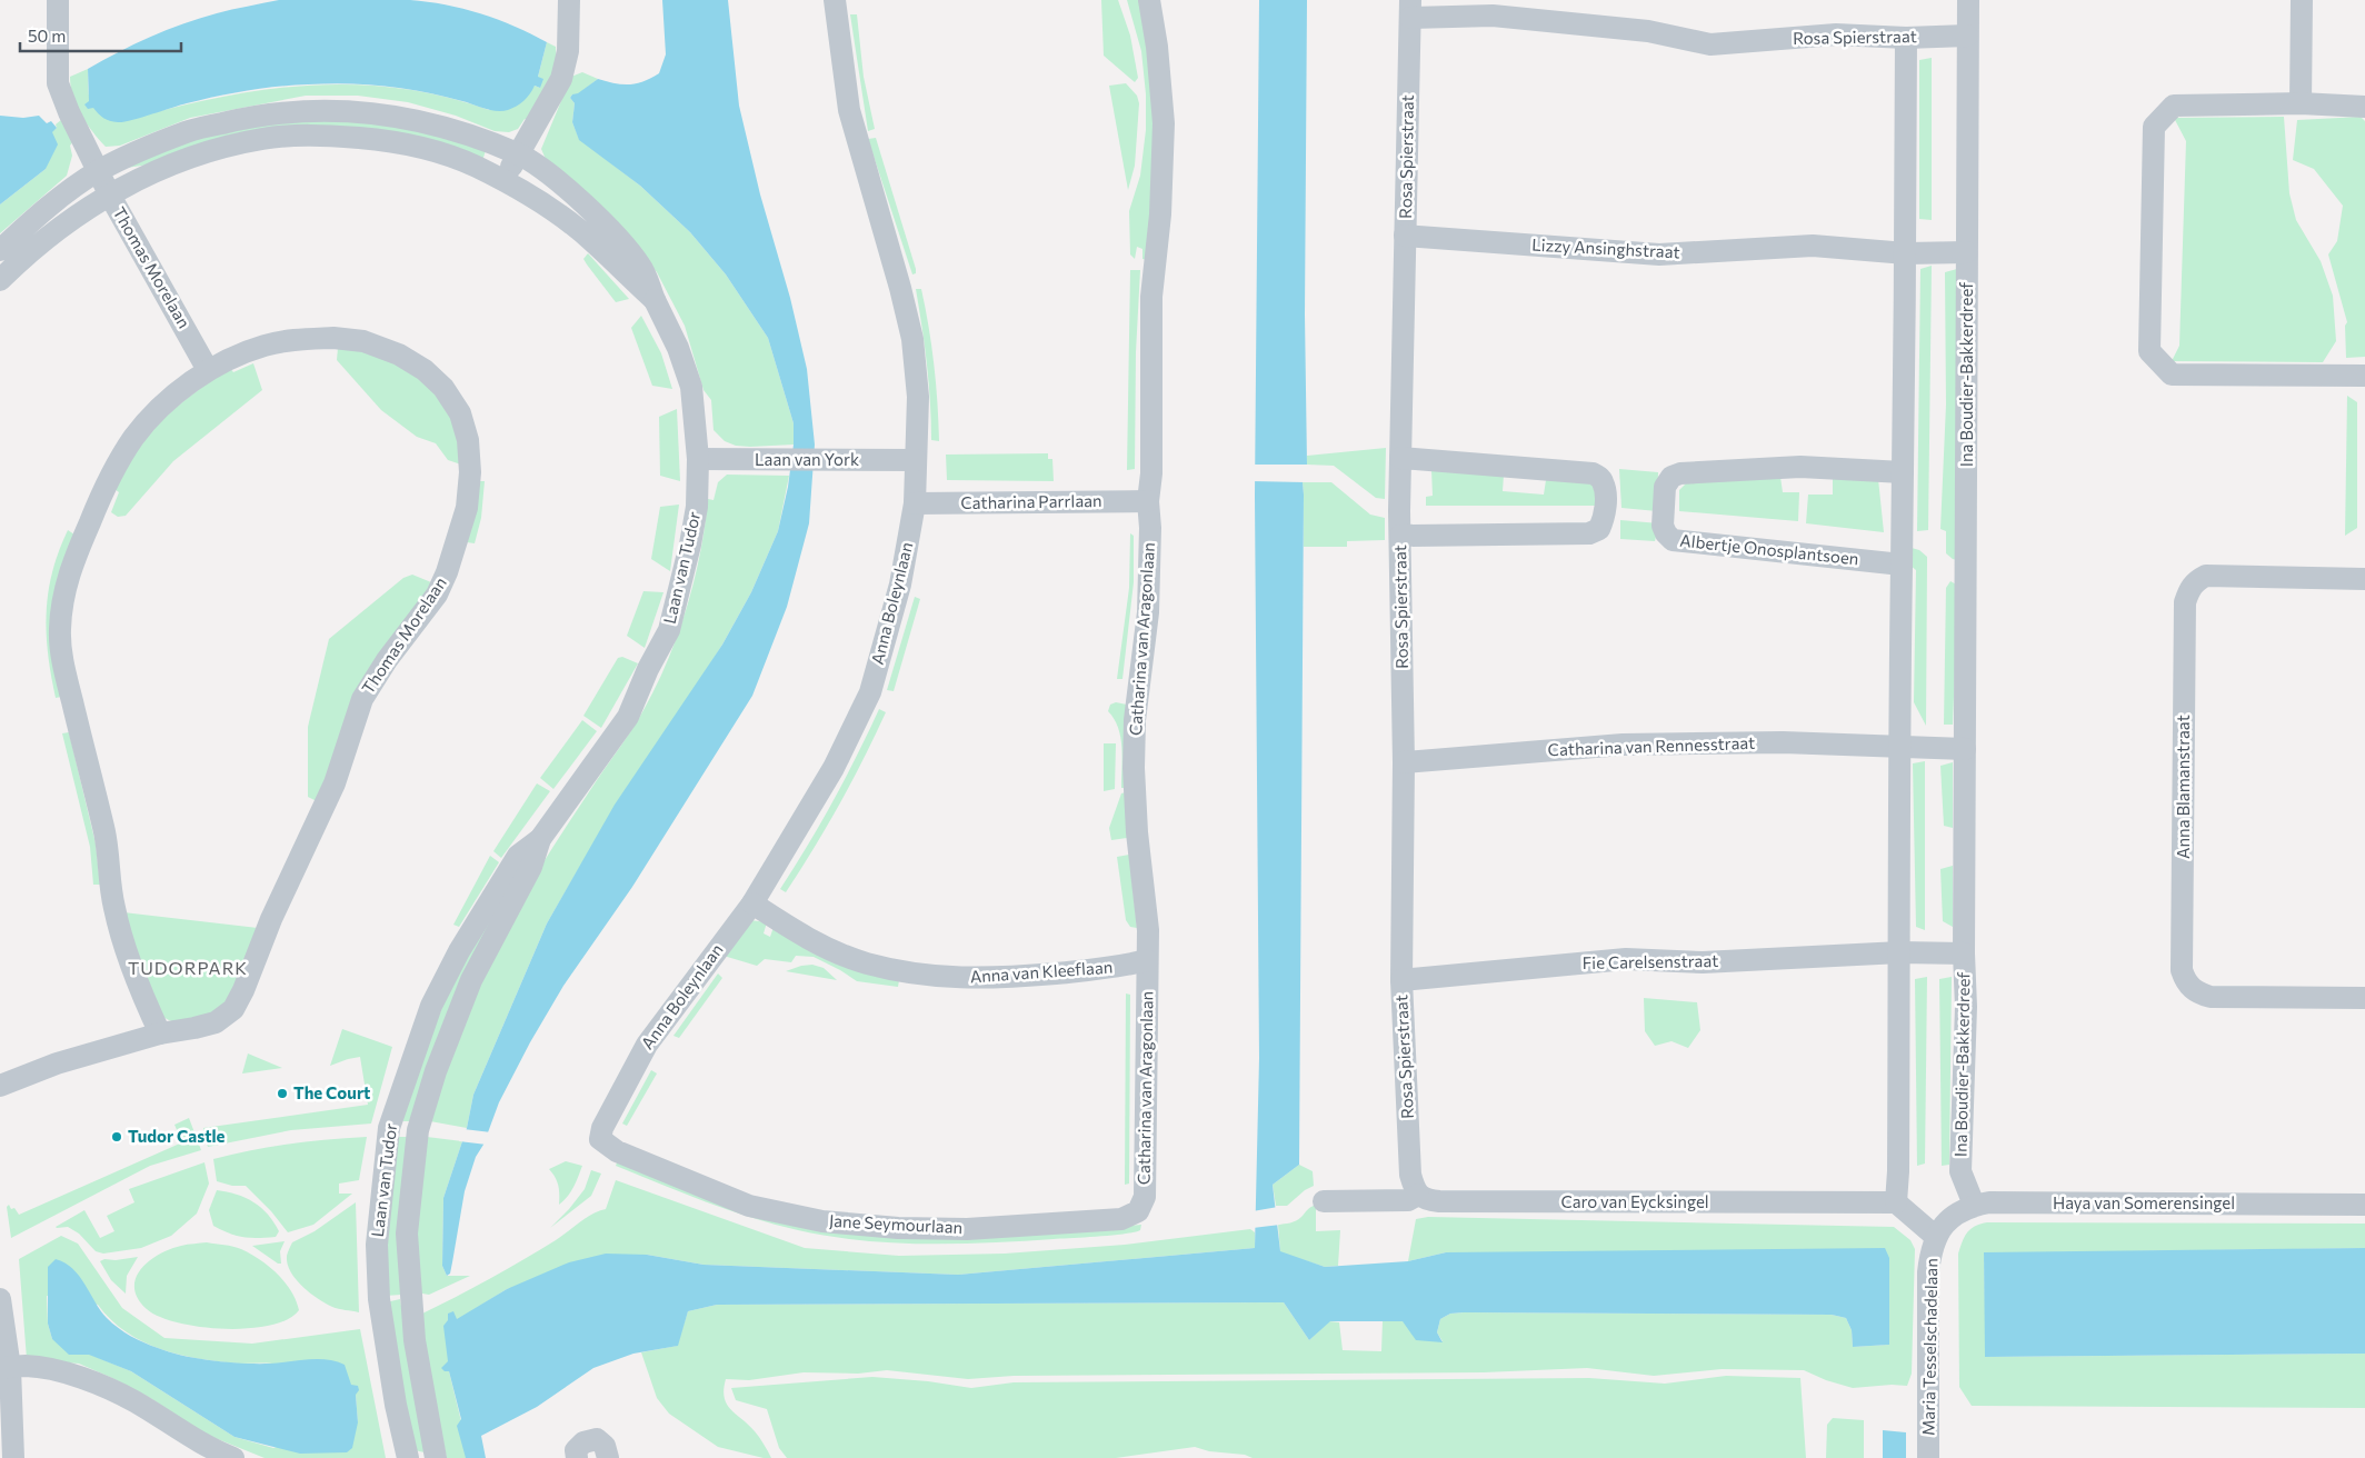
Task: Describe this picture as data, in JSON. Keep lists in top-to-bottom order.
{
  "streets": {
    "street": [
      "Rosa Spierstraat",
      "Lizzy Ansinghstraat",
      "Thomas Morelaan",
      "Ina Boudier-Bakkerdreef",
      "Laan van York",
      "Catharina Parrlaan",
      "Albertje Onosplantsoen",
      "Laan van Tudor",
      "Anna Boleynlaan",
      "Catharina van Aragonlaan",
      "Catharina van Rennesstraat",
      "Anna Blamanstraat",
      "Fie Carelsenstraat",
      "Anna van Kleeflaan",
      "Caro van Eycksingel",
      "Haya van Somerensingel",
      "Jane Seymourlaan",
      "Maria Tesselschadelaan"
    ]
  },
  "crossings": [
    ["Rosa Spierstraat", "Lizzy Ansinghstraat"],
    ["Rosa Spierstraat", "Ina Boudier-Bakkerdreef"],
    ["Rosa Spierstraat", "Catharina van Rennesstraat"],
    ["Rosa Spierstraat", "Fie Carelsenstraat"],
    ["Rosa Spierstraat", "Caro van Eycksingel"],
    ["Lizzy Ansinghstraat", "Ina Boudier-Bakkerdreef"],
    ["Thomas Morelaan", "Laan van Tudor"],
    ["Ina Boudier-Bakkerdreef", "Fie Carelsenstraat"],
    ["Ina Boudier-Bakkerdreef", "Haya van Somerensingel"],
    ["Laan van York", "Laan van Tudor"],
    ["Laan van York", "Anna Boleynlaan"],
    ["Catharina Parrlaan", "Anna Boleynlaan"],
    ["Catharina Parrlaan", "Catharina van Aragonlaan"],
    ["Anna Boleynlaan", "Anna van Kleeflaan"],
    ["Anna Boleynlaan", "Jane Seymourlaan"],
    ["Catharina van Aragonlaan", "Anna van Kleeflaan"],
    ["Catharina van Aragonlaan", "Jane Seymourlaan"],
    ["Haya van Somerensingel", "Maria Tesselschadelaan"]
  ],
  "districts": ["TUDORPARK"],
  "places": ["The Court", "Tudor Castle"],
  "scale_bar": "50 m"
}
